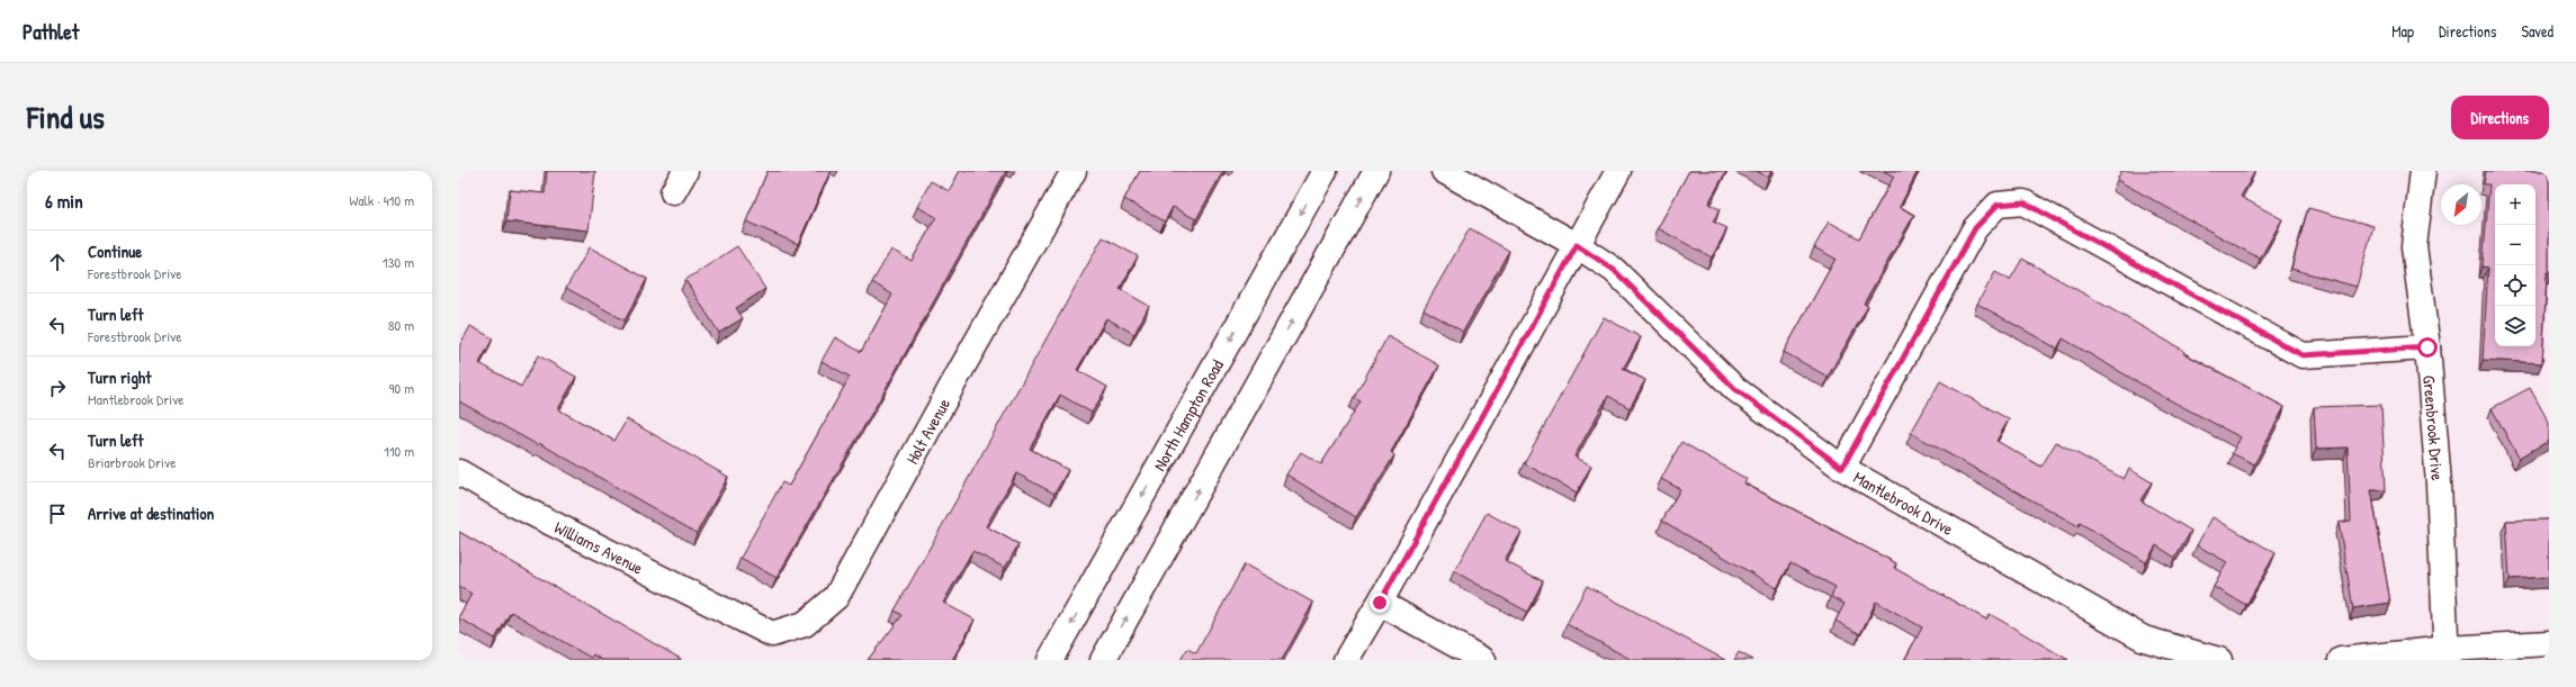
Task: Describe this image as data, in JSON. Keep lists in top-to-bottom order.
{
  "streets": {
    "street": [
      "North Hampton Road",
      "Greenbrook Drive",
      "Holt Avenue",
      "Mantlebrook Drive",
      "Williams Avenue"
    ]
  },
  "crossings": [
    ["Holt Avenue", "Williams Avenue"]
  ],
  "north": "bottom left",
  "page": {
    "header": "Pathlet",
    "nav": ["Map", "Directions", "Saved"],
    "title": "Find us",
    "buttons": "Directions",
    "heading": ["6 min", "Walk · 410 m"],
    "map_buttons": ["+", "−"],
    "list": [
      ["Continue", "Forestbrook Drive", "130 m"],
      ["Turn left", "Forestbrook Drive", "80 m"],
      ["Turn right", "Mantlebrook Drive", "90 m"],
      ["Turn left", "Briarbrook Drive", "110 m"],
      "Arrive at destination"
    ]
  }
}
